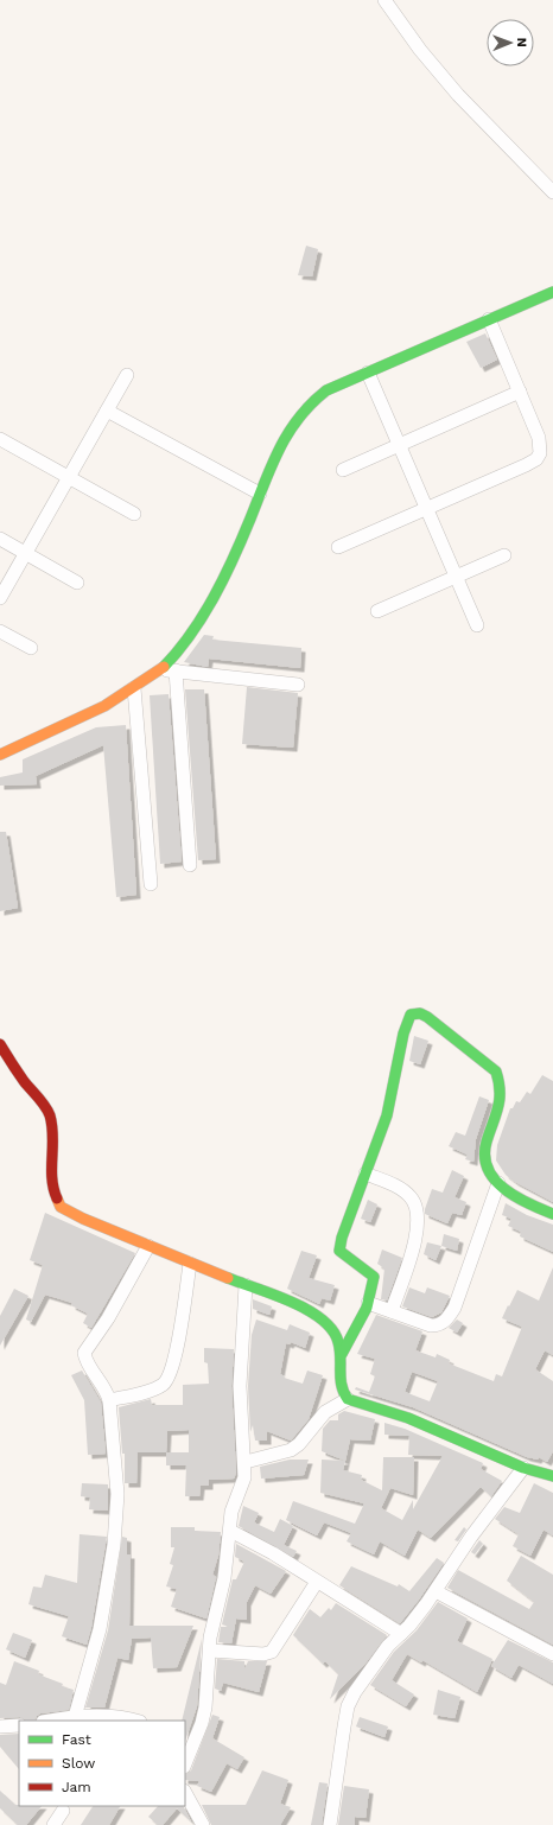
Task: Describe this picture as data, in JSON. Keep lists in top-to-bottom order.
{
  "legend": ["Fast", "Slow", "Jam"],
  "north": "right"
}
